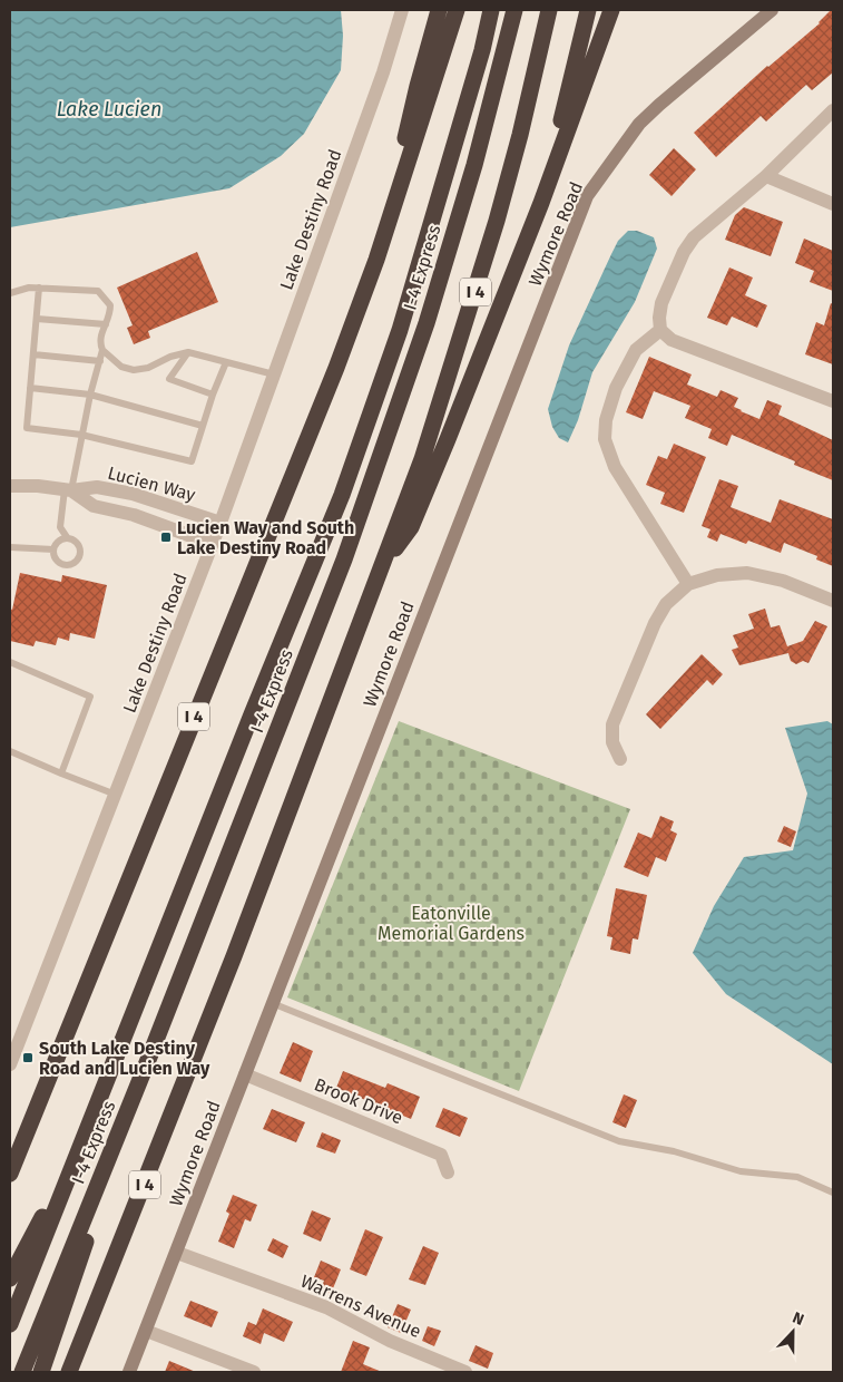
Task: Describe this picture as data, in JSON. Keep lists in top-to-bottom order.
{
  "streets": {
    "highway": ["I-4 Express", "I 4"],
    "main road": ["Wymore Road"],
    "street": [
      "Lake Destiny Road",
      "Lucien Way",
      "Brook Drive",
      "Warrens Avenue"
    ]
  },
  "crossings": [
    ["Lake Destiny Road", "Lucien Way"],
    ["Wymore Road", "Brook Drive"],
    ["Wymore Road", "Warrens Avenue"]
  ],
  "water": ["Lake Lucien"],
  "parks": ["Eatonville Memorial Gardens"],
  "places": {
    "transit": ["Lucien Way and South Lake Destiny Road", "South Lake Destiny Road and Lucien Way"]
  },
  "north": "top"
}
